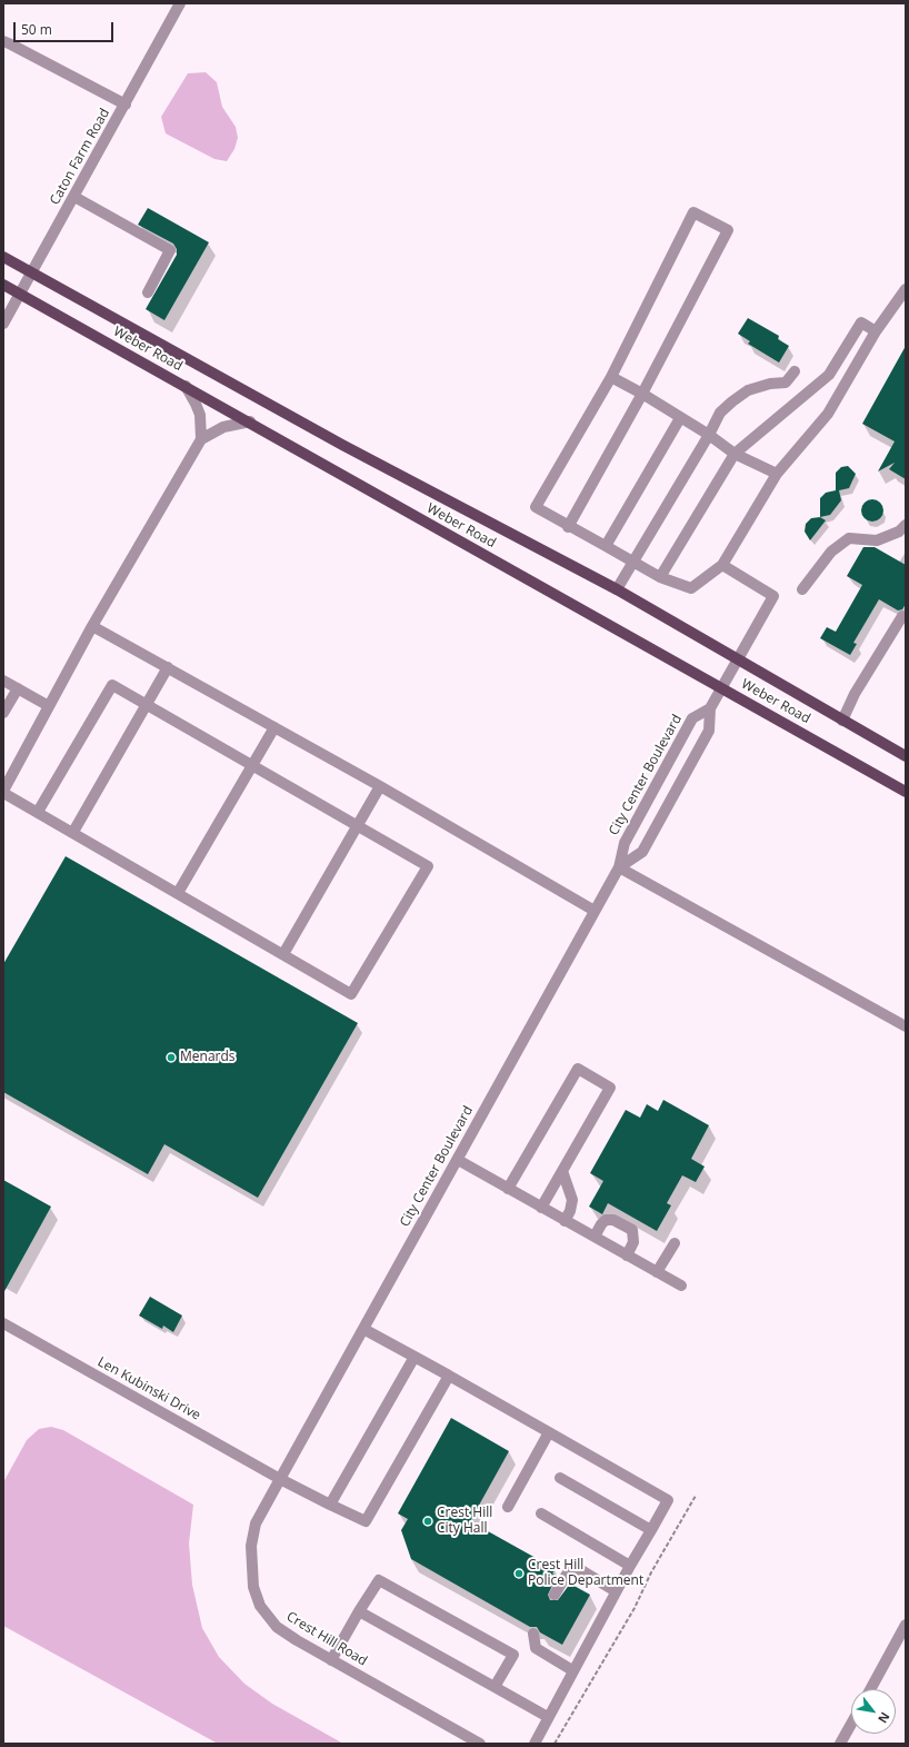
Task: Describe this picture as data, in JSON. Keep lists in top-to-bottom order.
{
  "streets": {
    "main road": ["Weber Road"],
    "street": [
      "Caton Farm Road",
      "City Center Boulevard",
      "Len Kubinski Drive",
      "Crest Hill Road"
    ]
  },
  "crossings": [
    ["Caton Farm Road", "Weber Road"],
    ["City Center Boulevard", "Len Kubinski Drive"],
    ["City Center Boulevard", "Crest Hill Road"],
    ["Len Kubinski Drive", "Crest Hill Road"]
  ],
  "places": ["Menards", "Crest Hill City Hall", "Crest Hill Police Department"],
  "scale_bar": "50 m",
  "north": "bottom right"
}
